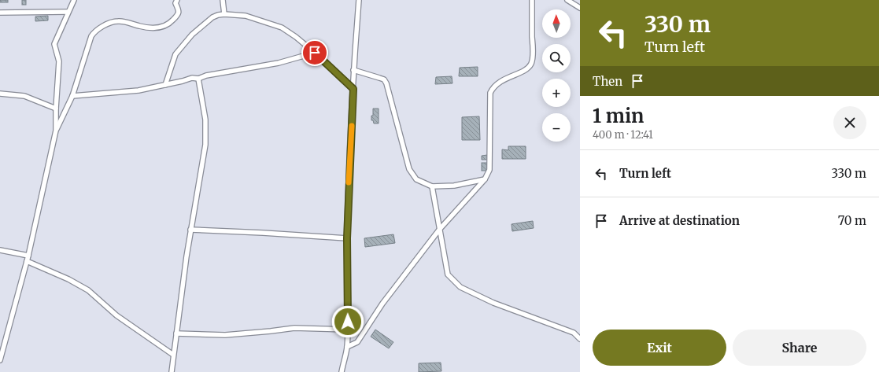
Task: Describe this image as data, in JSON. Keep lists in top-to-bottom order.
{
  "north": "top",
  "page": {
    "turn": ["330 m", "Turn left"],
    "map_buttons": ["+", "−"],
    "then": "Then",
    "heading": ["1 min", "400 m · 12:41"],
    "list": [
      {
        "name": "Turn left",
        "value": "330 m"
      },
      {
        "name": "Arrive at destination",
        "value": "70 m"
      }
    ],
    "buttons": ["Exit", "Share"]
  }
}
